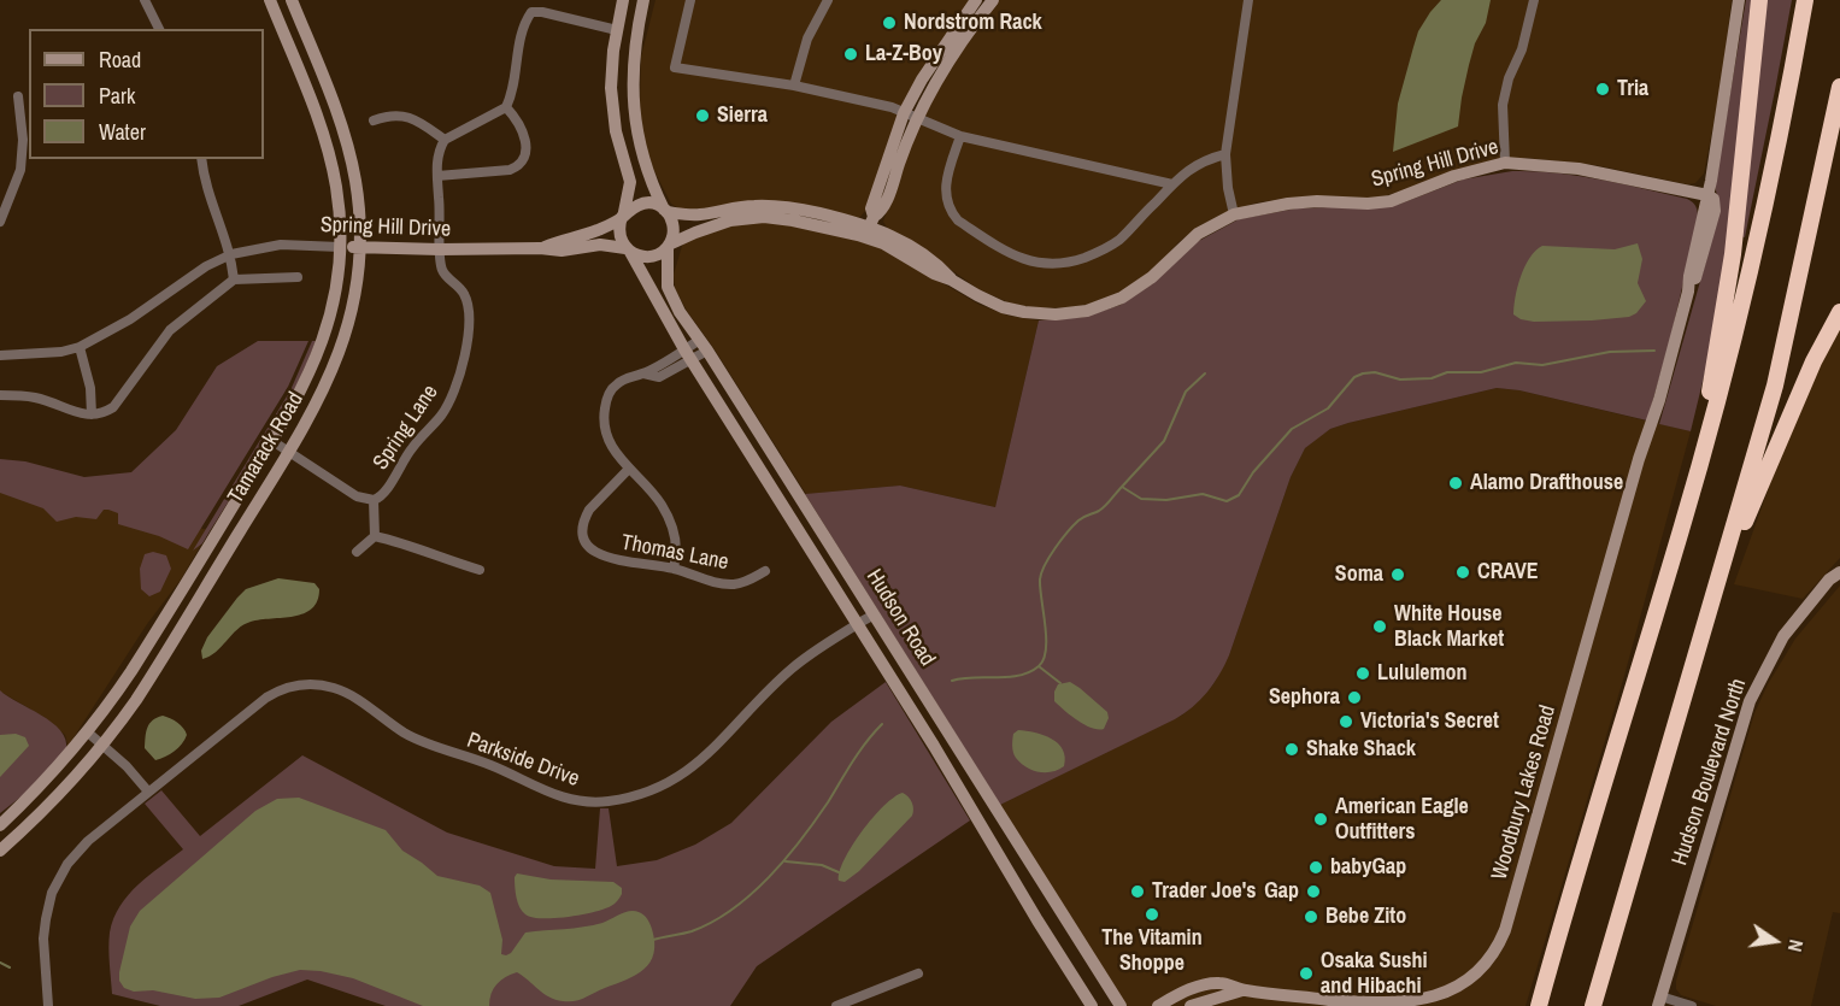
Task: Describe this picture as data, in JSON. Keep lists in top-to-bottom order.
{
  "streets": {
    "street": [
      "Spring Hill Drive",
      "Spring Lane",
      "Tamarack Road",
      "Thomas Lane",
      "Hudson Road",
      "Parkside Drive",
      "Hudson Boulevard North",
      "Woodbury Lakes Road"
    ]
  },
  "crossings": [
    ["Spring Hill Drive", "Spring Lane"],
    ["Spring Hill Drive", "Tamarack Road"],
    ["Spring Hill Drive", "Hudson Road"],
    ["Spring Hill Drive", "Woodbury Lakes Road"],
    ["Spring Lane", "Tamarack Road"],
    ["Hudson Road", "Parkside Drive"]
  ],
  "places": [
    "Nordstrom Rack",
    "La-Z-Boy",
    "Tria",
    "Sierra",
    "Alamo Drafthouse",
    "CRAVE",
    "Soma",
    "White House Black Market",
    "Lululemon",
    "Sephora",
    "Victoria's Secret",
    "Shake Shack",
    "American Eagle Outfitters",
    "babyGap",
    "Trader Joe's",
    "Gap",
    "The Vitamin Shoppe",
    "Bebe Zito",
    "Osaka Sushi and Hibachi"
  ],
  "legend": ["Road", "Park", "Water"],
  "north": "right"
}
